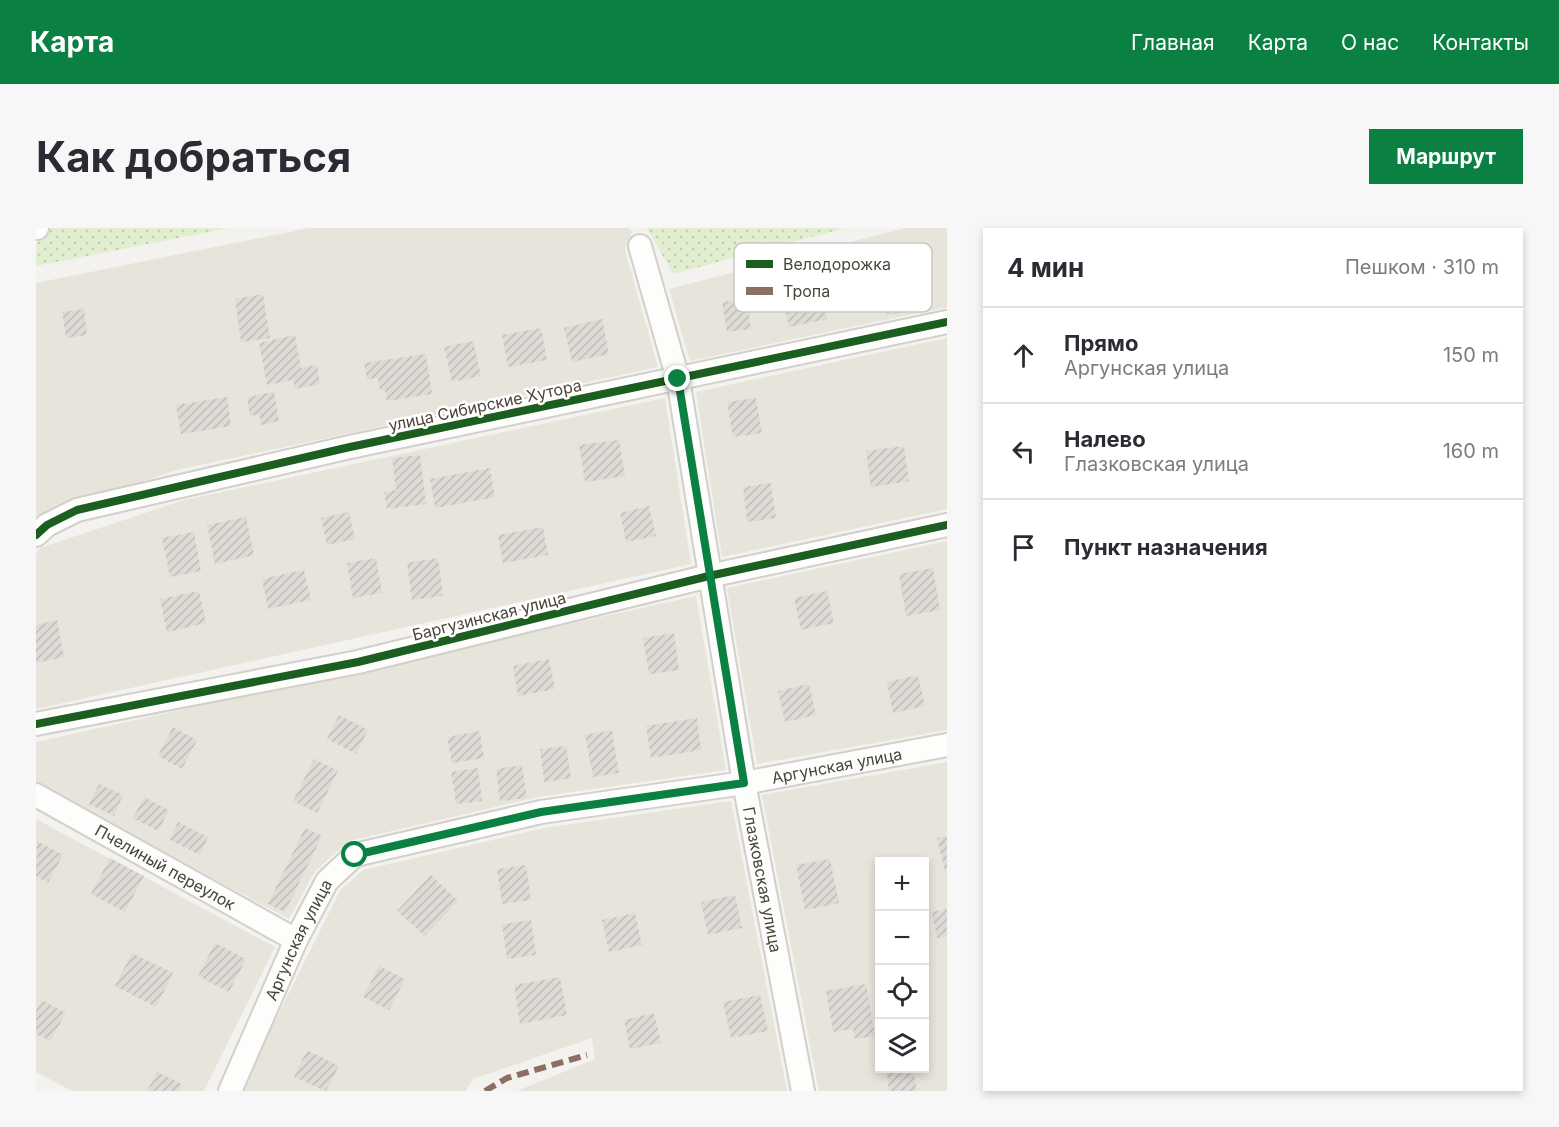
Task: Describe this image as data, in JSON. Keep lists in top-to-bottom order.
{
  "streets": {
    "street": [
      "улица Сибирские Хутора",
      "Баргузинская улица",
      "Аргунская улица",
      "Пчелиный переулок",
      "Глазковская улица"
    ]
  },
  "crossings": [
    ["улица Сибирские Хутора", "Глазковская улица"],
    ["Баргузинская улица", "Глазковская улица"],
    ["Аргунская улица", "Пчелиный переулок"],
    ["Аргунская улица", "Глазковская улица"]
  ],
  "legend": ["Велодорожка", "Тропа"],
  "page": {
    "header": "Карта",
    "nav": [
      "Главная",
      "Карта",
      "О нас",
      "Контакты"
    ],
    "buttons": "Маршрут",
    "title": "Как добраться",
    "heading": ["4 мин", "Пешком · 310 m"],
    "list": [
      ["Прямо", "Аргунская улица", "150 m"],
      ["Налево", "Глазковская улица", "160 m"],
      "Пункт назначения"
    ],
    "map_buttons": ["+", "−"]
  }
}
